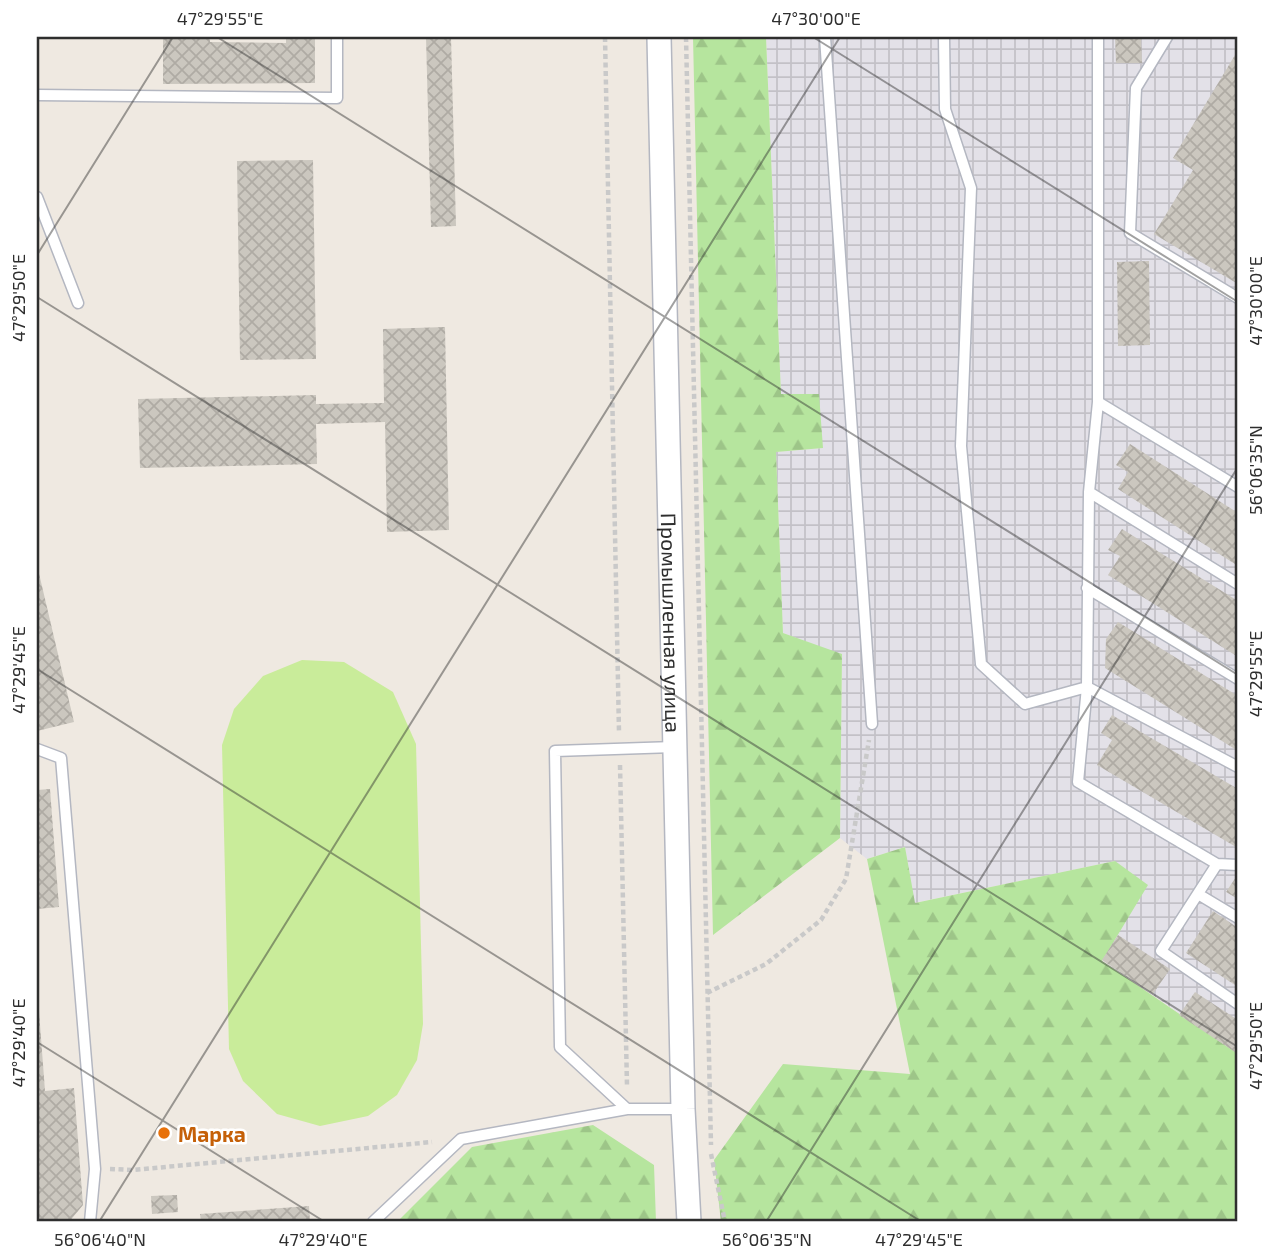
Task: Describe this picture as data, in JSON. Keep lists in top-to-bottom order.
{
  "streets": {
    "street": ["Промышленная улица"]
  },
  "places": ["Марка"],
  "coordinates": [
    "47°29'55\"E",
    "47°30'00\"E",
    "47°29'50\"E",
    "56°06'35\"N",
    "47°29'45\"E",
    "47°29'40\"E",
    "56°06'40\"N"
  ]
}
